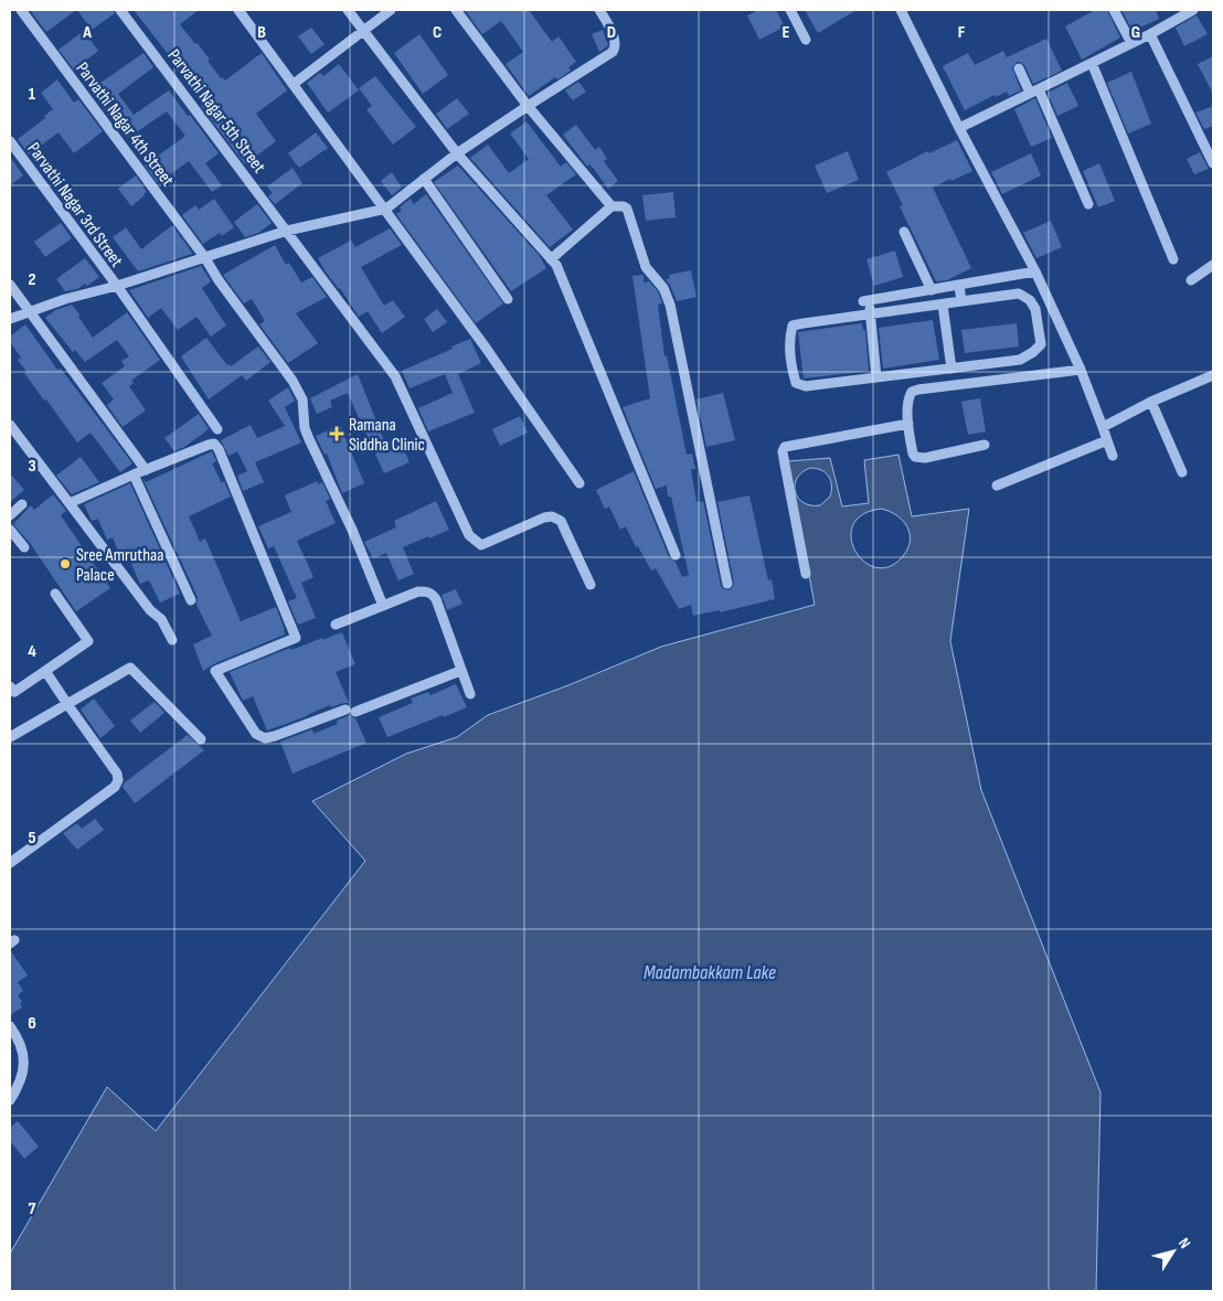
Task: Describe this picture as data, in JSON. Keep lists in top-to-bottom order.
{
  "streets": {
    "street": ["Parvathi Nagar 5th Street", "Parvathi Nagar 4th Street", "Parvathi Nagar 3rd Street"]
  },
  "water": ["Madambakkam Lake"],
  "places": {
    "health": ["Ramana Siddha Clinic"],
    "other": ["Sree Amruthaa Palace"]
  },
  "north": "top right",
  "grid": {
    "columns": [
      "A",
      "B",
      "C",
      "D",
      "E",
      "F",
      "G"
    ],
    "rows": [
      "1",
      "2",
      "3",
      "4",
      "5",
      "6",
      "7"
    ]
  }
}
